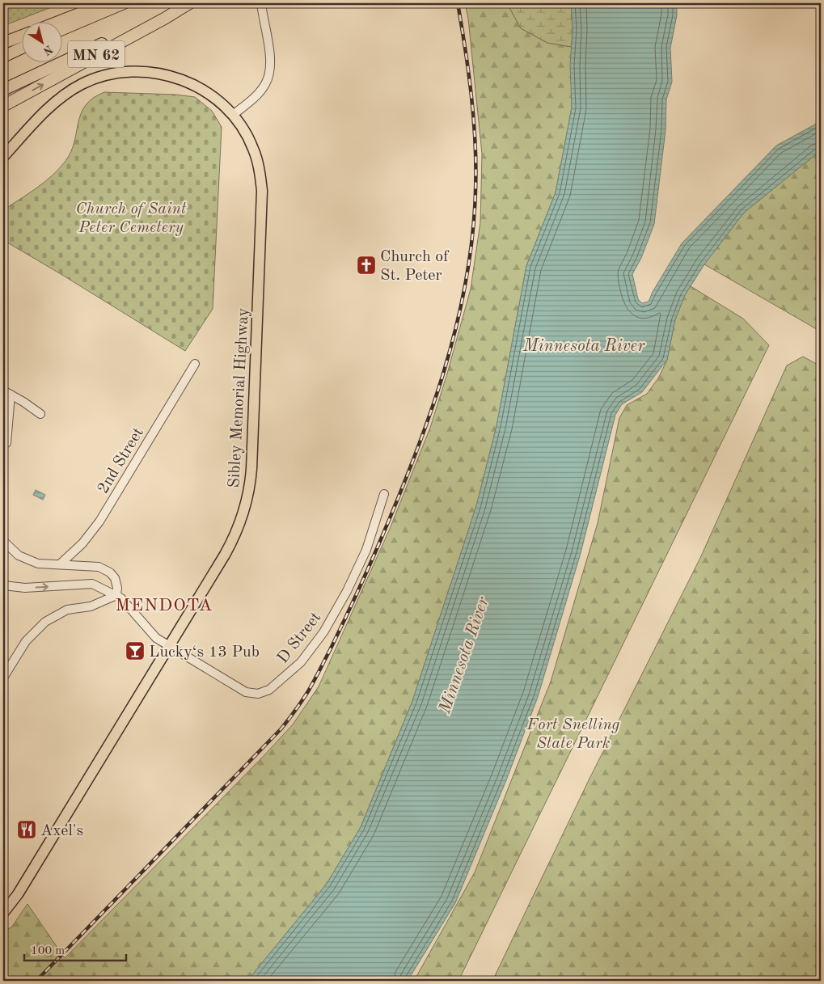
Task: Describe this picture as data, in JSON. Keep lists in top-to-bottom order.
{
  "streets": {
    "highway": ["MN 62"],
    "main road": ["Sibley Memorial Highway"],
    "street": ["2nd Street", "D Street"]
  },
  "crossings": [
    ["Sibley Memorial Highway", "D Street"]
  ],
  "districts": ["MENDOTA"],
  "water": ["Minnesota River"],
  "parks": ["Church of Saint Peter Cemetery", "Fort Snelling State Park"],
  "places": {
    "church": ["Church of St. Peter"],
    "bar": ["Lucky‘s 13 Pub"],
    "restaurant": ["Axel's"]
  },
  "scale_bar": "100 m",
  "north": "bottom right"
}
